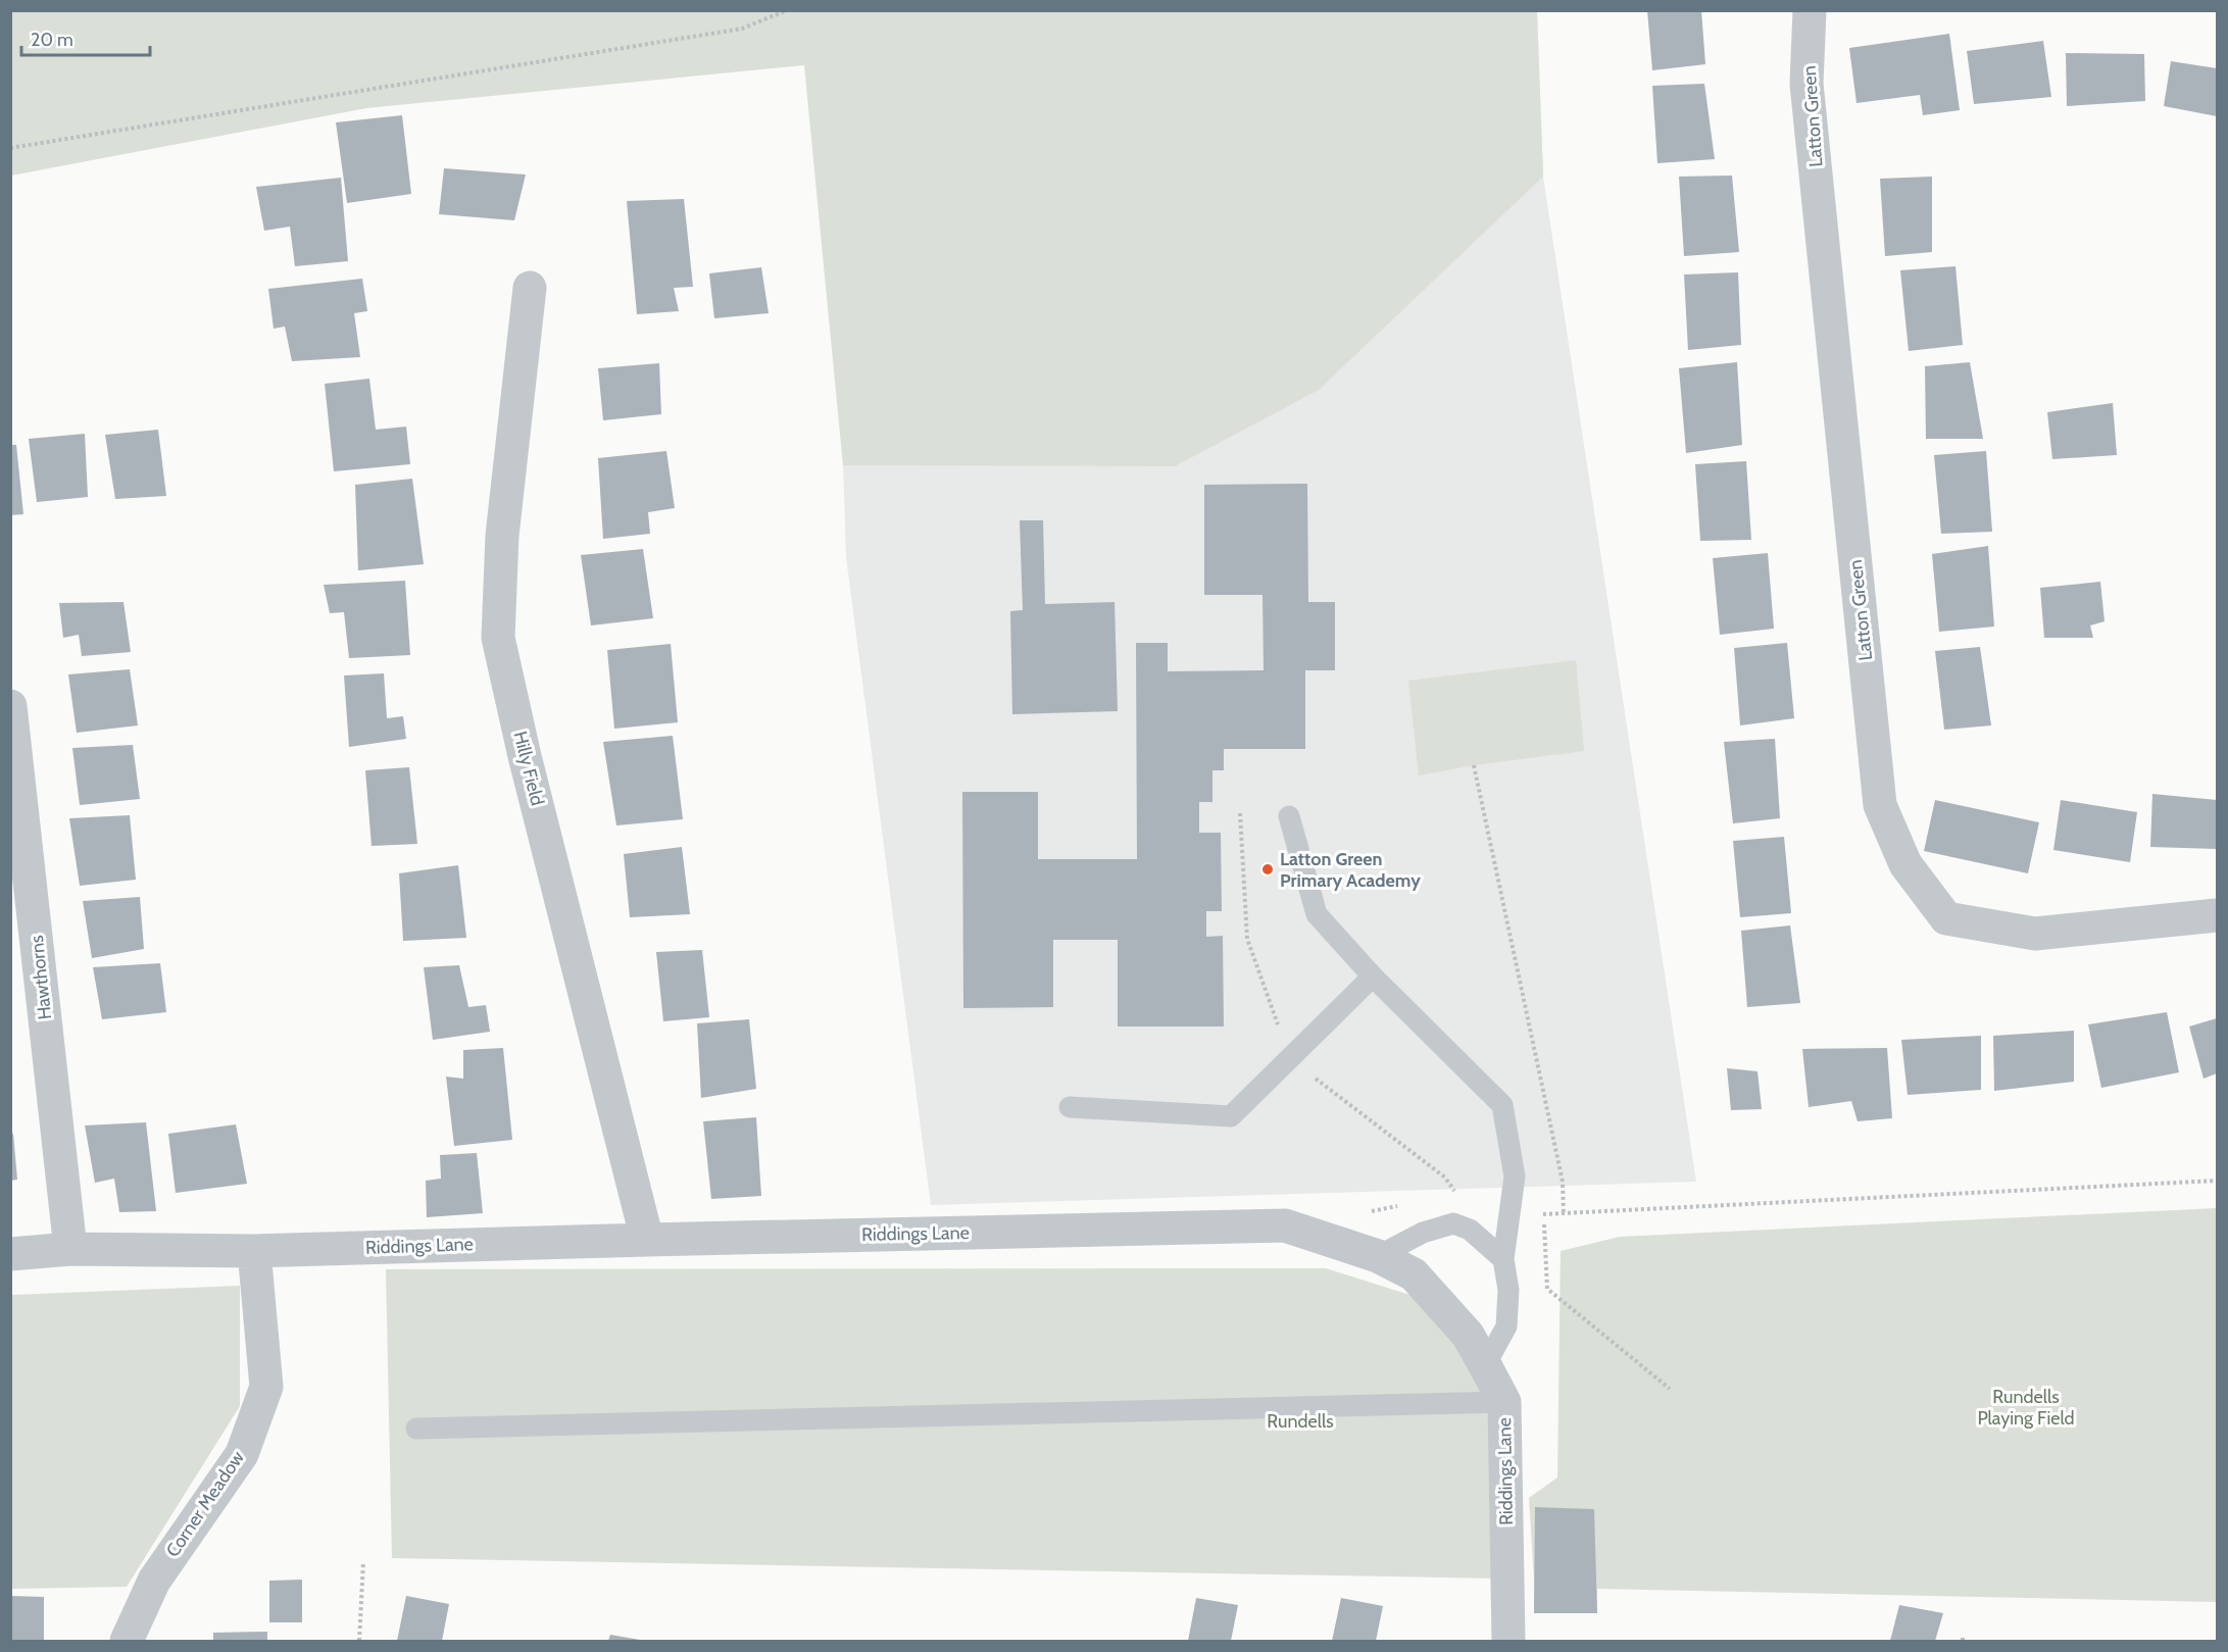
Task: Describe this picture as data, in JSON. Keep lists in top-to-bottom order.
{
  "streets": {
    "street": [
      "Latton Green",
      "Hilly Field",
      "Hawthorns",
      "Riddings Lane",
      "Corner Meadow"
    ]
  },
  "crossings": [
    ["Hilly Field", "Riddings Lane"],
    ["Hawthorns", "Riddings Lane"],
    ["Riddings Lane", "Corner Meadow"]
  ],
  "parks": ["Rundells Playing Field", "Rundells"],
  "places": ["Latton Green Primary Academy"],
  "scale_bar": "20 m"
}
